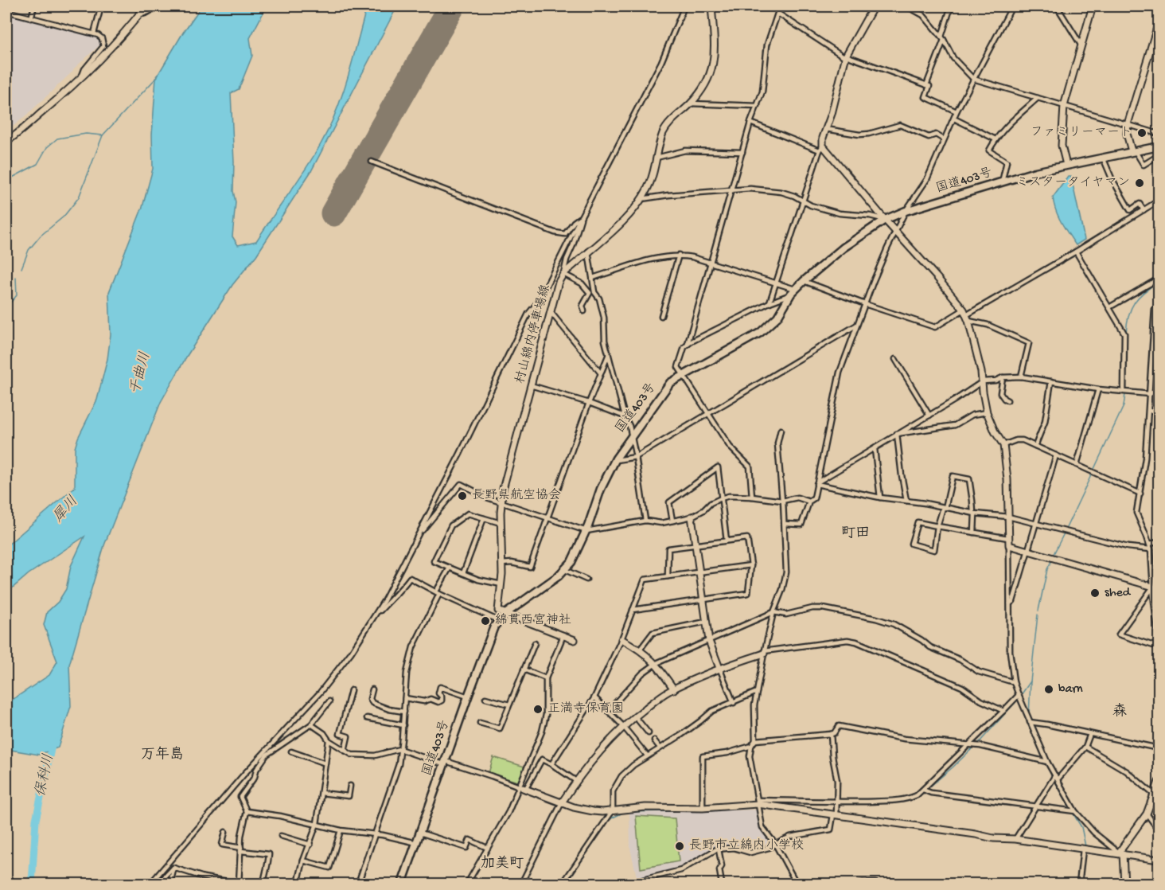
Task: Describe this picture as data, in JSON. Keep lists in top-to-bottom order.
{
  "streets": {
    "highway": ["国道403号"],
    "street": ["村山綿内停車場線"]
  },
  "districts": [
    "町田",
    "森",
    "万年島",
    "加美町"
  ],
  "water": ["千曲川", "犀川", "保科川"],
  "places": [
    "ファミリーマート",
    "ミスタータイヤマン",
    "長野県航空協会",
    "shed",
    "綿貫西宮神社",
    "barn",
    "正満寺保育園",
    "長野市立綿内小学校"
  ]
}
